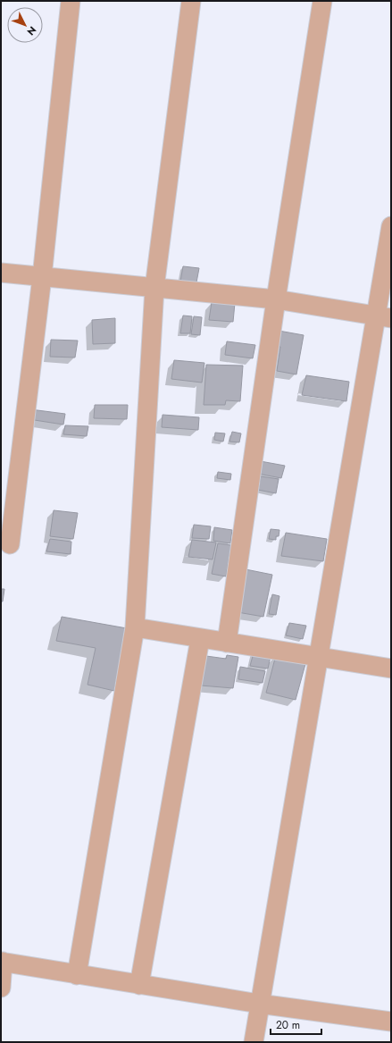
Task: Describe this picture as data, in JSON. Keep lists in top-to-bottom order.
{
  "scale_bar": "20 m",
  "north": "bottom right"
}
